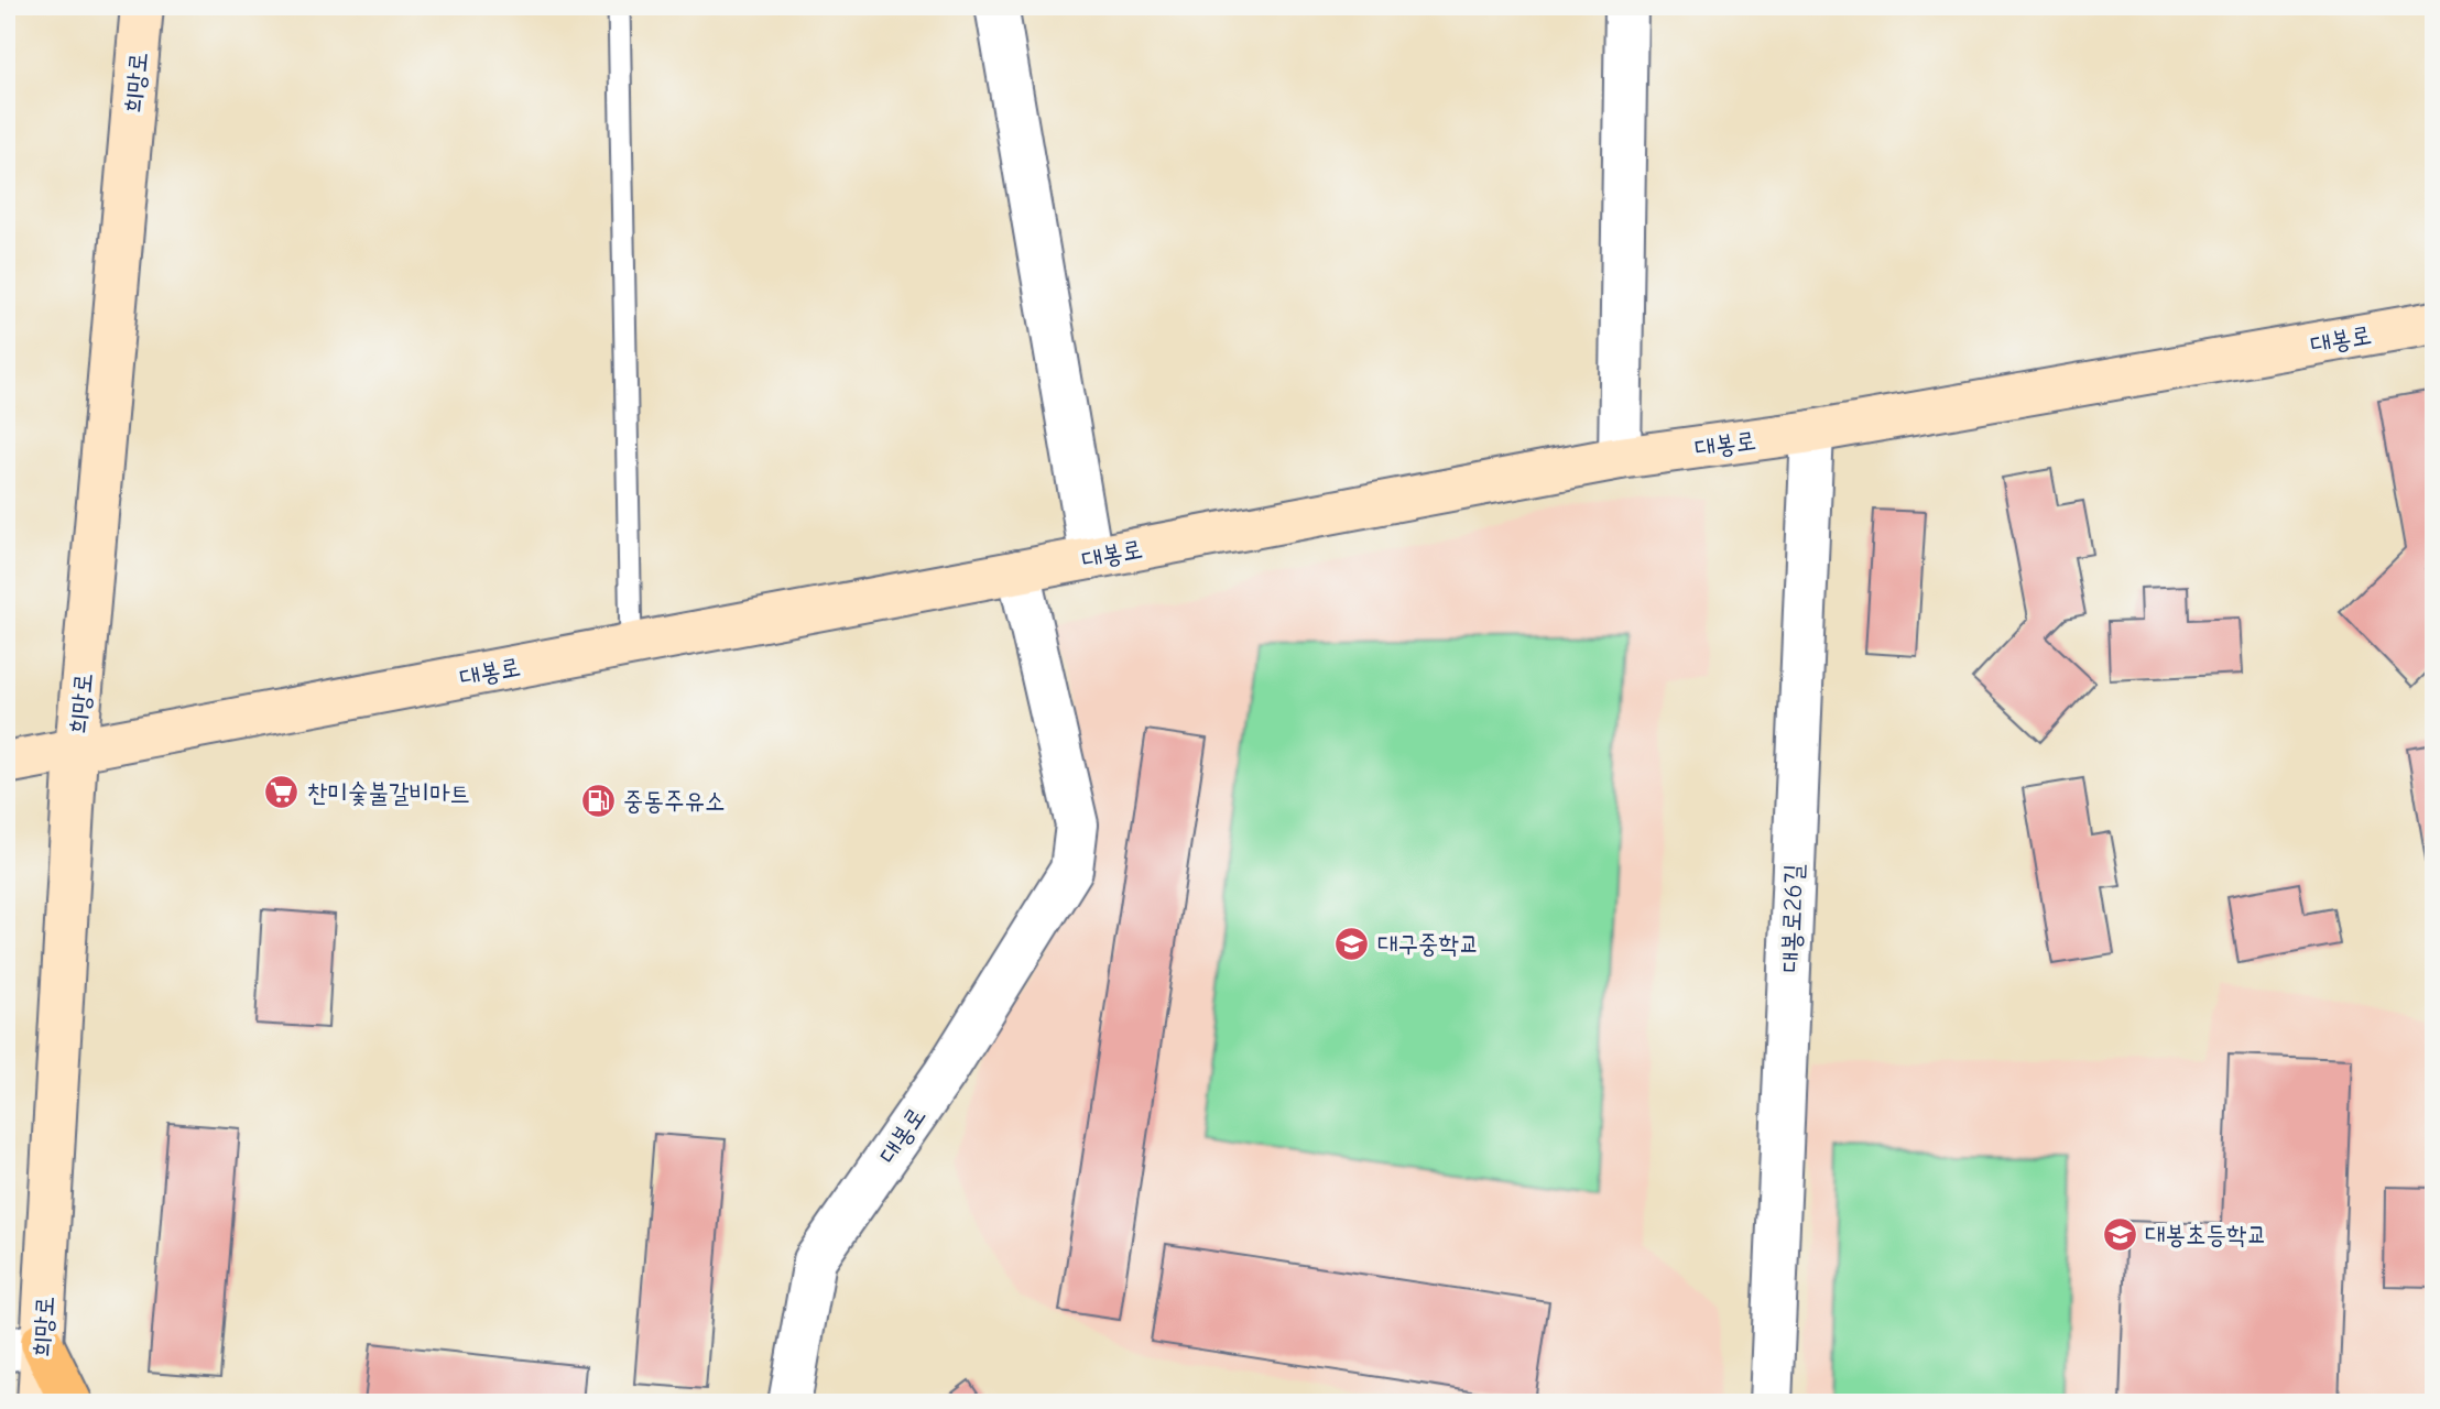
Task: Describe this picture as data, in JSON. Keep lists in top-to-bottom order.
{
  "streets": {
    "street": ["희망로", "대봉로", "대봉로26길"]
  },
  "crossings": [
    ["희망로", "대봉로"],
    ["대봉로", "대봉로26길"]
  ],
  "places": {
    "supermarket": ["찬미숯불갈비마트"],
    "fuel station": ["중동주유소"],
    "school or university": ["대구중학교", "대봉초등학교"]
  }
}
